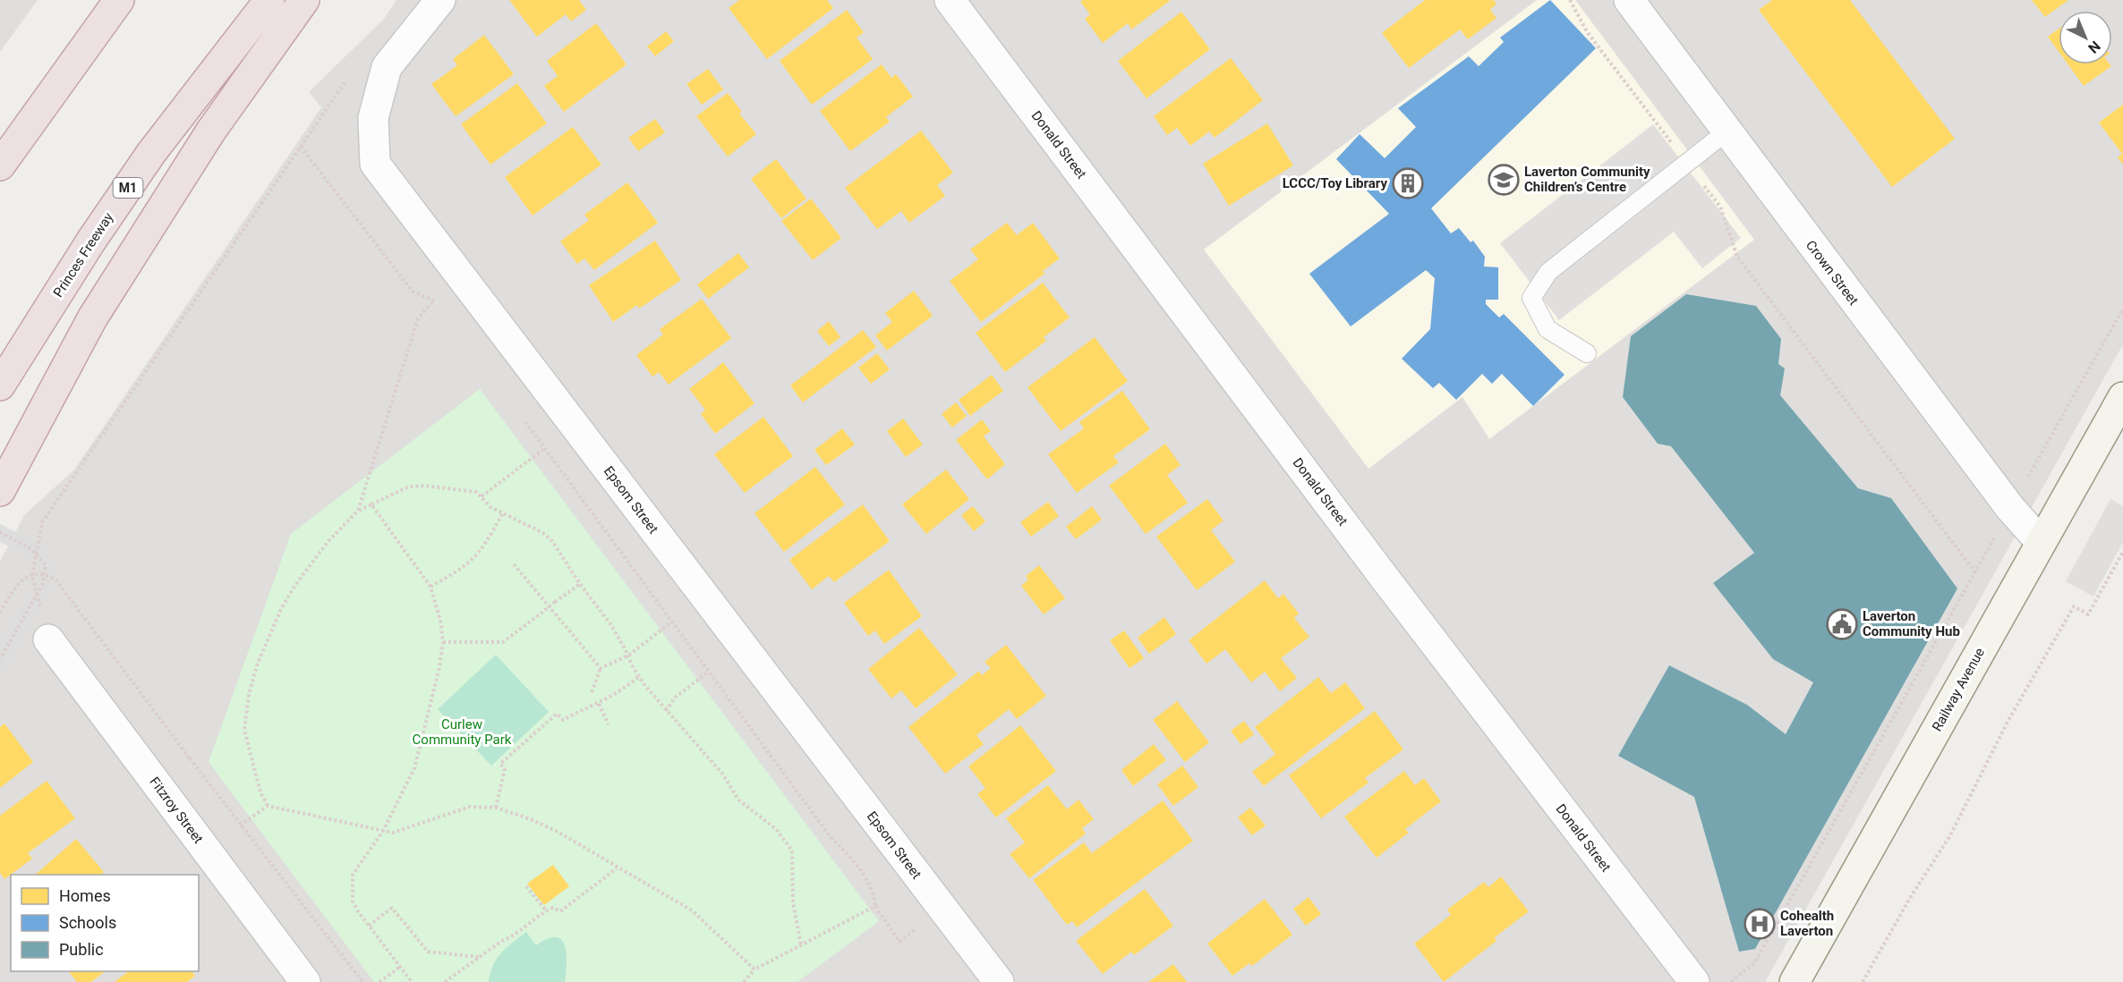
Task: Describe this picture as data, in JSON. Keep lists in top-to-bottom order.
{
  "streets": {
    "highway": ["M1", "Princes Freeway"],
    "street": [
      "Donald Street",
      "Crown Street",
      "Epsom Street",
      "Railway Avenue",
      "Fitzroy Street"
    ]
  },
  "crossings": [
    ["Crown Street", "Railway Avenue"]
  ],
  "parks": ["Curlew Community Park"],
  "places": {
    "school or university": ["Laverton Community Children’s Centre"],
    "building": ["LCCC/Toy Library"],
    "public building": ["Laverton Community Hub"],
    "hospital": ["Cohealth Laverton"]
  },
  "legend": ["Homes", "Schools", "Public"],
  "north": "bottom right"
}
